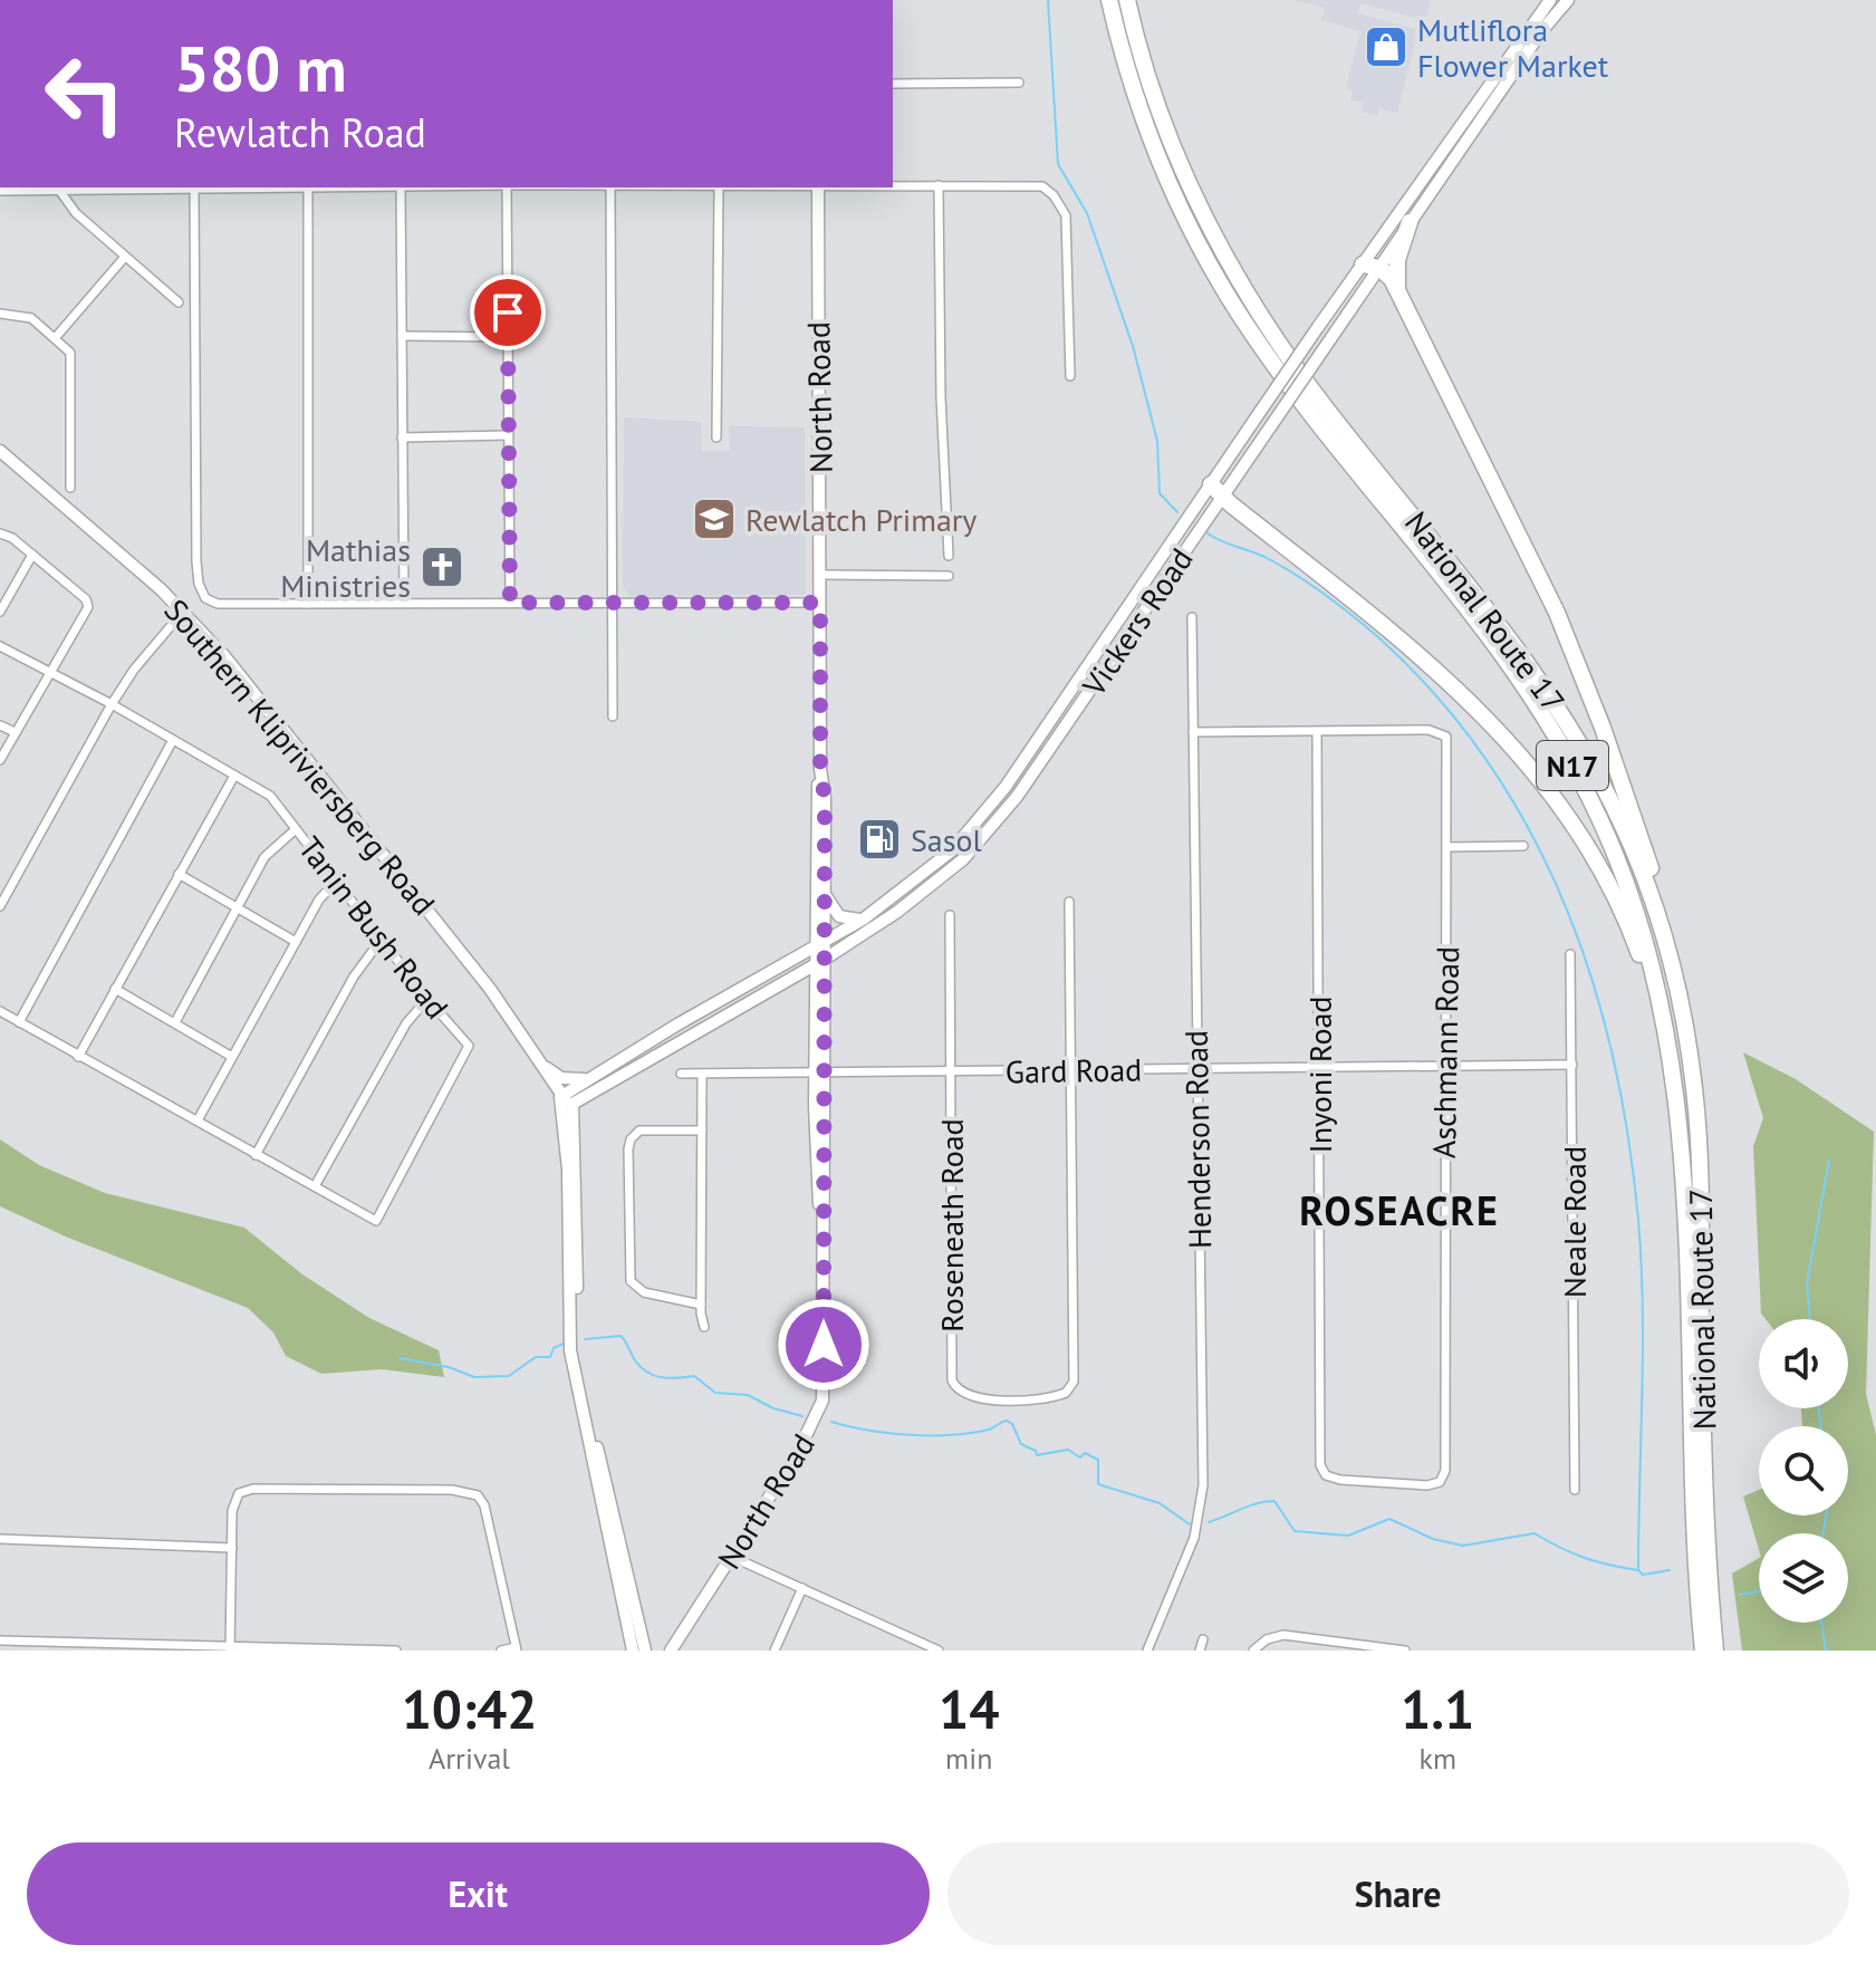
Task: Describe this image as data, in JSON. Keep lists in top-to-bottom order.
{
  "streets": {
    "highway": ["National Route 17", "N17"],
    "main road": ["North Road", "Vickers Road", "Southern Klipriviersberg Road"],
    "street": [
      "Tanin Bush Road",
      "Aschmann Road",
      "Gard Road",
      "Inyoni Road",
      "Henderson Road",
      "Neale Road",
      "Roseneath Road"
    ]
  },
  "crossings": [
    ["North Road", "Vickers Road"],
    ["North Road", "Gard Road"],
    ["Vickers Road", "Southern Klipriviersberg Road"],
    ["Aschmann Road", "Gard Road"],
    ["Aschmann Road", "Inyoni Road"],
    ["Gard Road", "Inyoni Road"],
    ["Gard Road", "Henderson Road"],
    ["Gard Road", "Neale Road"],
    ["Gard Road", "Roseneath Road"]
  ],
  "districts": ["ROSEACRE"],
  "places": {
    "shop": ["Mutliflora Flower Market"],
    "school or university": ["Rewlatch Primary"],
    "church": ["Mathias Ministries"],
    "fuel station": ["Sasol"]
  },
  "page": {
    "turn": ["580 m", "Rewlatch Road"],
    "eta": [
      "10:42",
      "Arrival",
      "14",
      "min",
      "1.1",
      "km"
    ],
    "buttons": ["Exit", "Share"]
  }
}
